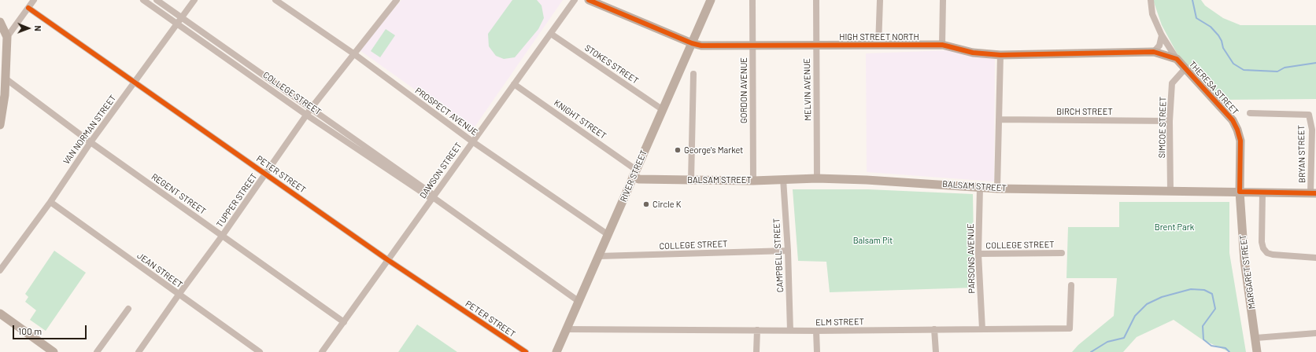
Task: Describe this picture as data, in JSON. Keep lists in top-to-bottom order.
{
  "streets": {
    "main road": [
      "HIGH STREET NORTH",
      "THERESA STREET",
      "RIVER STREET",
      "BALSAM STREET",
      "MARGARET STREET"
    ],
    "street": [
      "STOKES STREET",
      "MELVIN AVENUE",
      "GORDON AVENUE",
      "COLLEGE STREET",
      "PROSPECT AVENUE",
      "BIRCH STREET",
      "KNIGHT STREET",
      "SIMCOE STREET",
      "VAN NORMAN STREET",
      "BRYAN STREET",
      "DAWSON STREET",
      "PETER STREET",
      "REGENT STREET",
      "TUPPER STREET",
      "CAMPBELL STREET",
      "PARSONS AVENUE",
      "JEAN STREET",
      "ELM STREET"
    ]
  },
  "crossings": [
    ["HIGH STREET NORTH", "THERESA STREET"],
    ["HIGH STREET NORTH", "MELVIN AVENUE"],
    ["HIGH STREET NORTH", "GORDON AVENUE"],
    ["HIGH STREET NORTH", "RIVER STREET"],
    ["STOKES STREET", "DAWSON STREET"],
    ["STOKES STREET", "RIVER STREET"],
    ["THERESA STREET", "SIMCOE STREET"],
    ["THERESA STREET", "BRYAN STREET"],
    ["THERESA STREET", "MARGARET STREET"],
    ["MELVIN AVENUE", "BALSAM STREET"],
    ["GORDON AVENUE", "BALSAM STREET"],
    ["COLLEGE STREET", "VAN NORMAN STREET"],
    ["COLLEGE STREET", "DAWSON STREET"],
    ["COLLEGE STREET", "RIVER STREET"],
    ["COLLEGE STREET", "TUPPER STREET"],
    ["COLLEGE STREET", "CAMPBELL STREET"],
    ["COLLEGE STREET", "PARSONS AVENUE"],
    ["PROSPECT AVENUE", "DAWSON STREET"],
    ["PROSPECT AVENUE", "RIVER STREET"],
    ["PROSPECT AVENUE", "TUPPER STREET"],
    ["BIRCH STREET", "SIMCOE STREET"],
    ["KNIGHT STREET", "DAWSON STREET"],
    ["KNIGHT STREET", "RIVER STREET"],
    ["KNIGHT STREET", "BALSAM STREET"],
    ["SIMCOE STREET", "BALSAM STREET"],
    ["VAN NORMAN STREET", "PETER STREET"],
    ["VAN NORMAN STREET", "REGENT STREET"],
    ["VAN NORMAN STREET", "JEAN STREET"],
    ["BRYAN STREET", "BALSAM STREET"],
    ["DAWSON STREET", "PETER STREET"],
    ["DAWSON STREET", "REGENT STREET"],
    ["PETER STREET", "TUPPER STREET"],
    ["RIVER STREET", "BALSAM STREET"],
    ["RIVER STREET", "ELM STREET"],
    ["BALSAM STREET", "CAMPBELL STREET"],
    ["BALSAM STREET", "PARSONS AVENUE"],
    ["BALSAM STREET", "MARGARET STREET"],
    ["REGENT STREET", "TUPPER STREET"],
    ["TUPPER STREET", "JEAN STREET"],
    ["CAMPBELL STREET", "ELM STREET"],
    ["PARSONS AVENUE", "ELM STREET"]
  ],
  "parks": ["Brent Park", "Balsam Pit"],
  "places": ["George's Market", "Circle K"],
  "scale_bar": "100 m",
  "north": "right"
}
